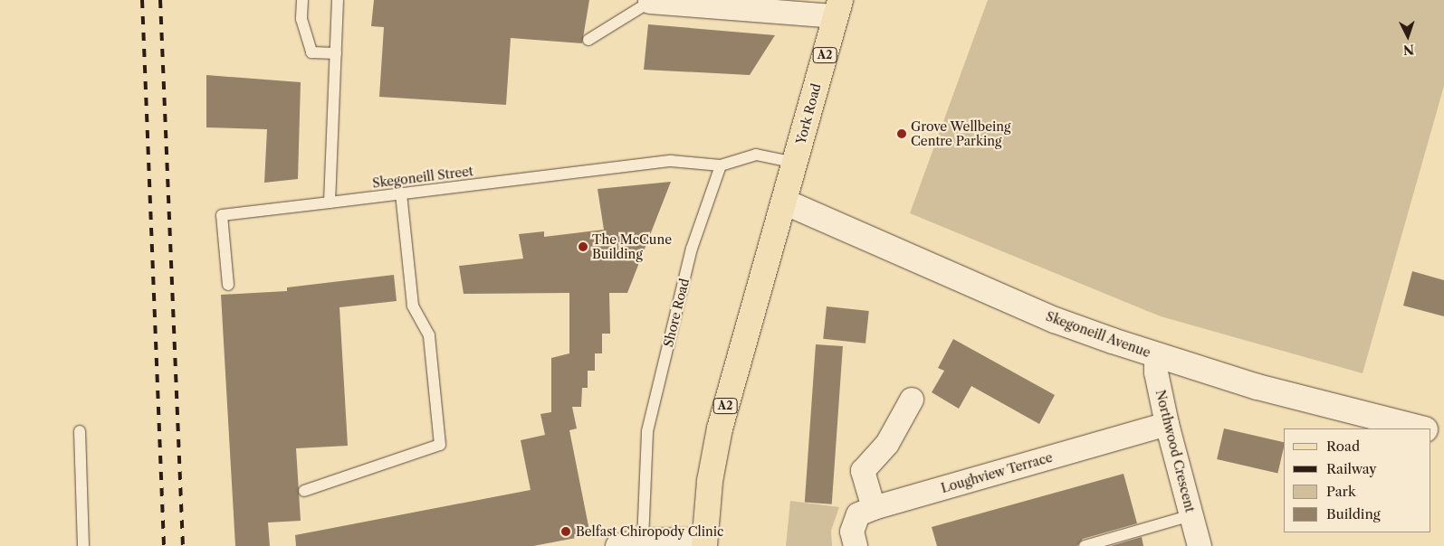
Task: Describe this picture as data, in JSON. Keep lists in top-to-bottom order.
{
  "streets": {
    "main road": ["A2", "York Road"],
    "street": ["Skegoneill Avenue", "Northwood Crescent", "Loughview Terrace"],
    "lane": ["Skegoneill Street", "Shore Road"]
  },
  "crossings": [
    ["A2", "York Road"],
    ["A2", "Skegoneill Avenue"],
    ["York Road", "Skegoneill Avenue"],
    ["Skegoneill Street", "Shore Road"],
    ["Skegoneill Avenue", "Northwood Crescent"],
    ["Northwood Crescent", "Loughview Terrace"]
  ],
  "places": ["Grove Wellbeing Centre Parking", "The McCune Building", "Belfast Chiropody Clinic"],
  "legend": [
    "Road",
    "Railway",
    "Park",
    "Building"
  ],
  "north": "bottom"
}
